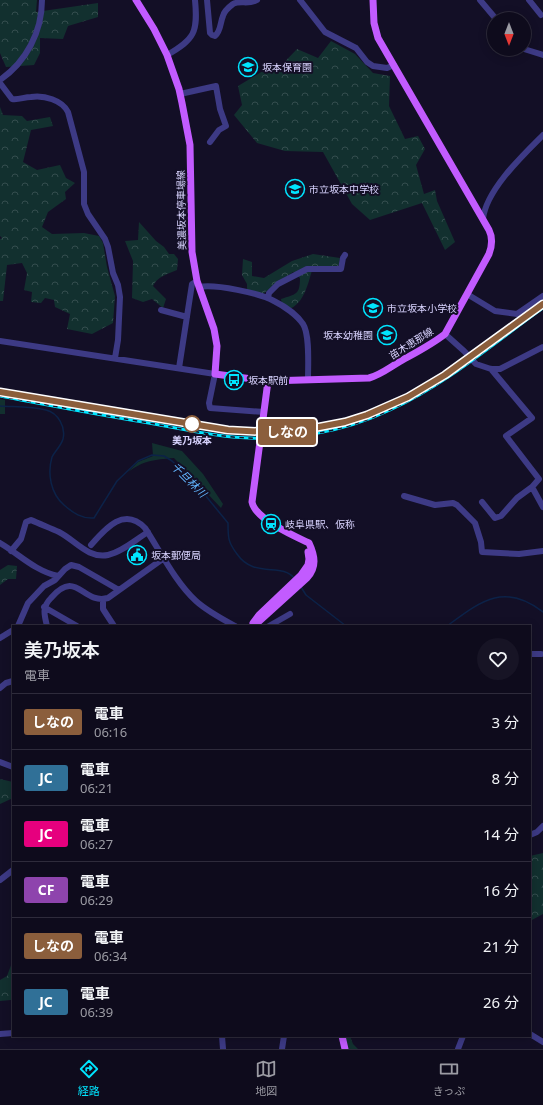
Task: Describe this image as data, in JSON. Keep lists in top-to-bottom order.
{
  "streets": {
    "main road": ["美濃坂本停車場線", "苗木恵那線"]
  },
  "water": ["千旦林川"],
  "places": {
    "school or university": [
      "坂本保育園",
      "市立坂本中学校",
      "市立坂本小学校",
      "坂本幼稚園"
    ],
    "bus stop": ["坂本駅前"],
    "other": ["美乃坂本"],
    "station": ["岐阜県駅、仮称"],
    "public building": ["坂本郵便局"]
  },
  "north": "bottom",
  "page": {
    "on_map": "しなの",
    "heading": ["美乃坂本", "電車"],
    "list": [
      {
        "mark": "しなの",
        "name": "電車",
        "note": "06:16",
        "value": "3 分"
      },
      {
        "mark": "JC",
        "name": "電車",
        "note": "06:21",
        "value": "8 分"
      },
      {
        "mark": "JC",
        "name": "電車",
        "note": "06:27",
        "value": "14 分"
      },
      {
        "mark": "CF",
        "name": "電車",
        "note": "06:29",
        "value": "16 分"
      },
      {
        "mark": "しなの",
        "name": "電車",
        "note": "06:34",
        "value": "21 分"
      },
      {
        "mark": "JC",
        "name": "電車",
        "note": "06:39",
        "value": "26 分"
      }
    ],
    "tabs": ["経路", "地図", "きっぷ"]
  }
}
